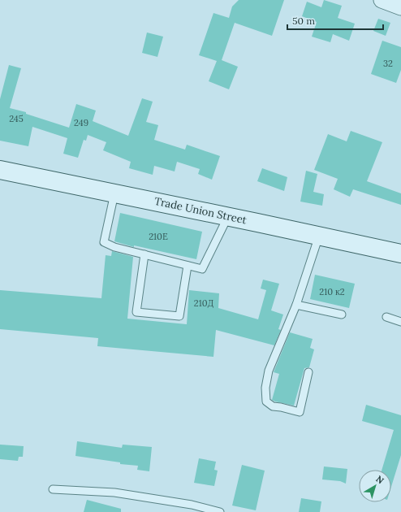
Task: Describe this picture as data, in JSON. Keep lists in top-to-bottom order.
{
  "streets": {
    "street": ["Trade Union Street"]
  },
  "house_numbers": [
    "32",
    "245",
    "249",
    "210Е",
    "210 к2",
    "210Д"
  ],
  "scale_bar": "50 m",
  "north": "top right"
}
